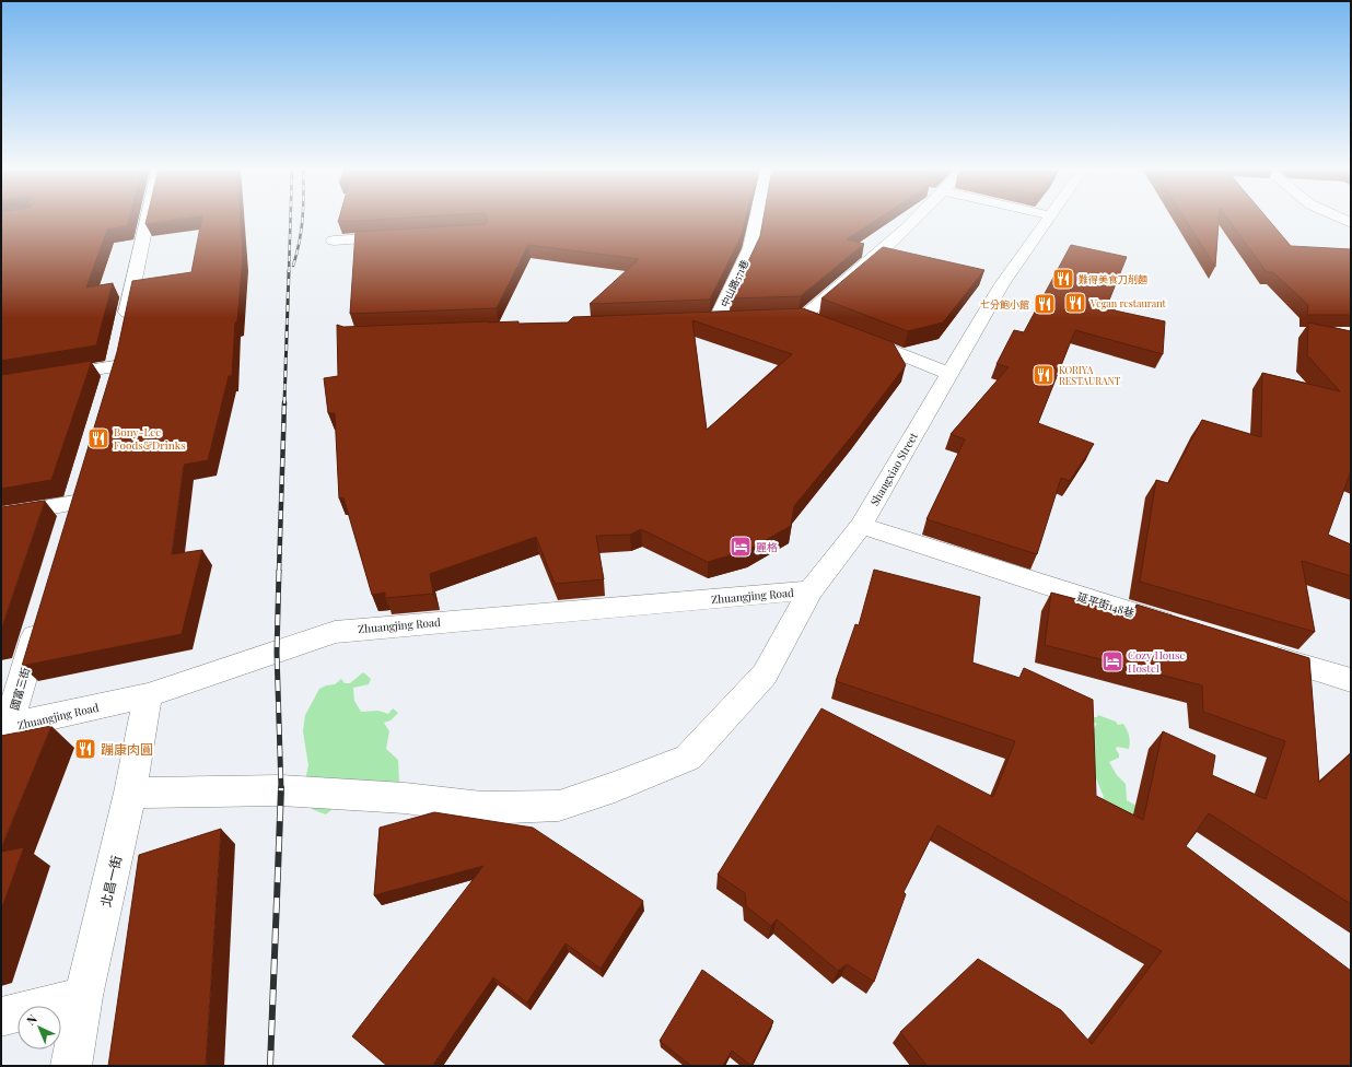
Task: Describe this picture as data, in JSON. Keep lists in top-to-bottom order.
{
  "streets": {
    "street": [
      "中山路571巷",
      "Shangxiao Street",
      "Zhuangjing Road",
      "延平街148巷",
      "國富三街",
      "北昌一街"
    ]
  },
  "crossings": [
    ["Shangxiao Street", "Zhuangjing Road"],
    ["Shangxiao Street", "延平街148巷"],
    ["Shangxiao Street", "北昌一街"],
    ["Zhuangjing Road", "國富三街"],
    ["Zhuangjing Road", "北昌一街"]
  ],
  "places": {
    "restaurant": [
      "難得美食刀削麵",
      "Vegan restaurant",
      "七分飽小館",
      "KORIYA RESTAURANT",
      "Bony-Lee Foods&Drinks",
      "蹦康肉圓"
    ],
    "hotel": ["麗格", "Cozy House Hostel"]
  },
  "north": "top left"
}
